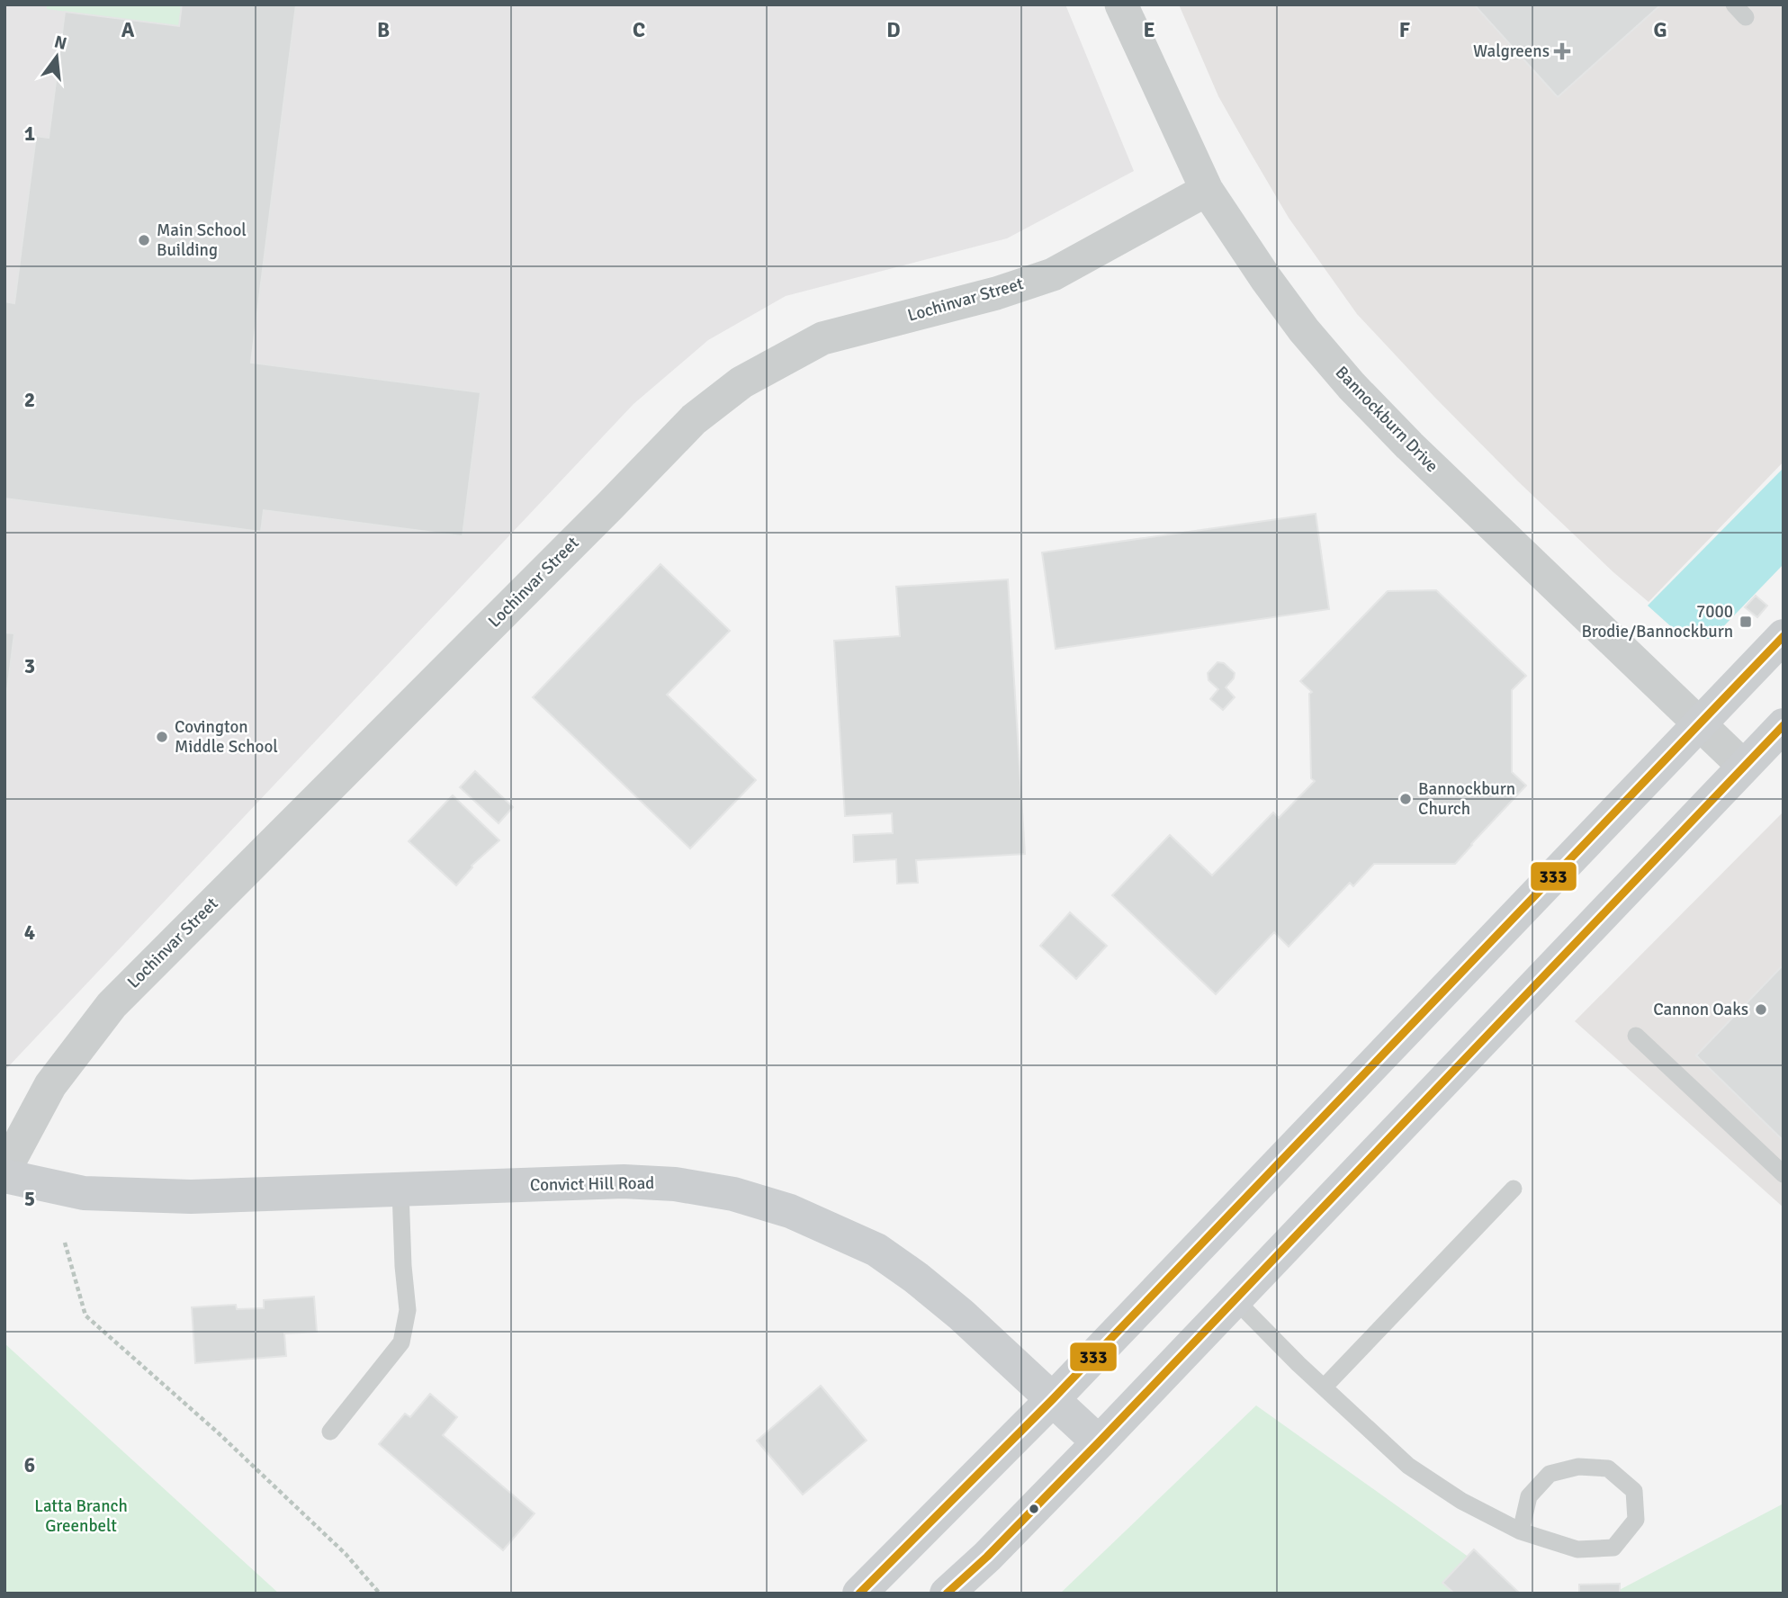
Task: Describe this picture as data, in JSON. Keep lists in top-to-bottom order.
{
  "streets": {
    "main road": ["Convict Hill Road"],
    "street": ["Lochinvar Street", "Bannockburn Drive"]
  },
  "crossings": [
    ["Lochinvar Street", "Bannockburn Drive"]
  ],
  "parks": ["Latta Branch Greenbelt"],
  "places": {
    "health": ["Walgreens"],
    "other": [
      "Main School Building",
      "Covington Middle School",
      "Bannockburn Church",
      "Cannon Oaks"
    ],
    "transit": ["7000 Brodie/Bannockburn"]
  },
  "lines": ["transit line 333"],
  "north": "top",
  "grid": {
    "columns": [
      "A",
      "B",
      "C",
      "D",
      "E",
      "F",
      "G"
    ],
    "rows": [
      "1",
      "2",
      "3",
      "4",
      "5",
      "6"
    ]
  }
}
